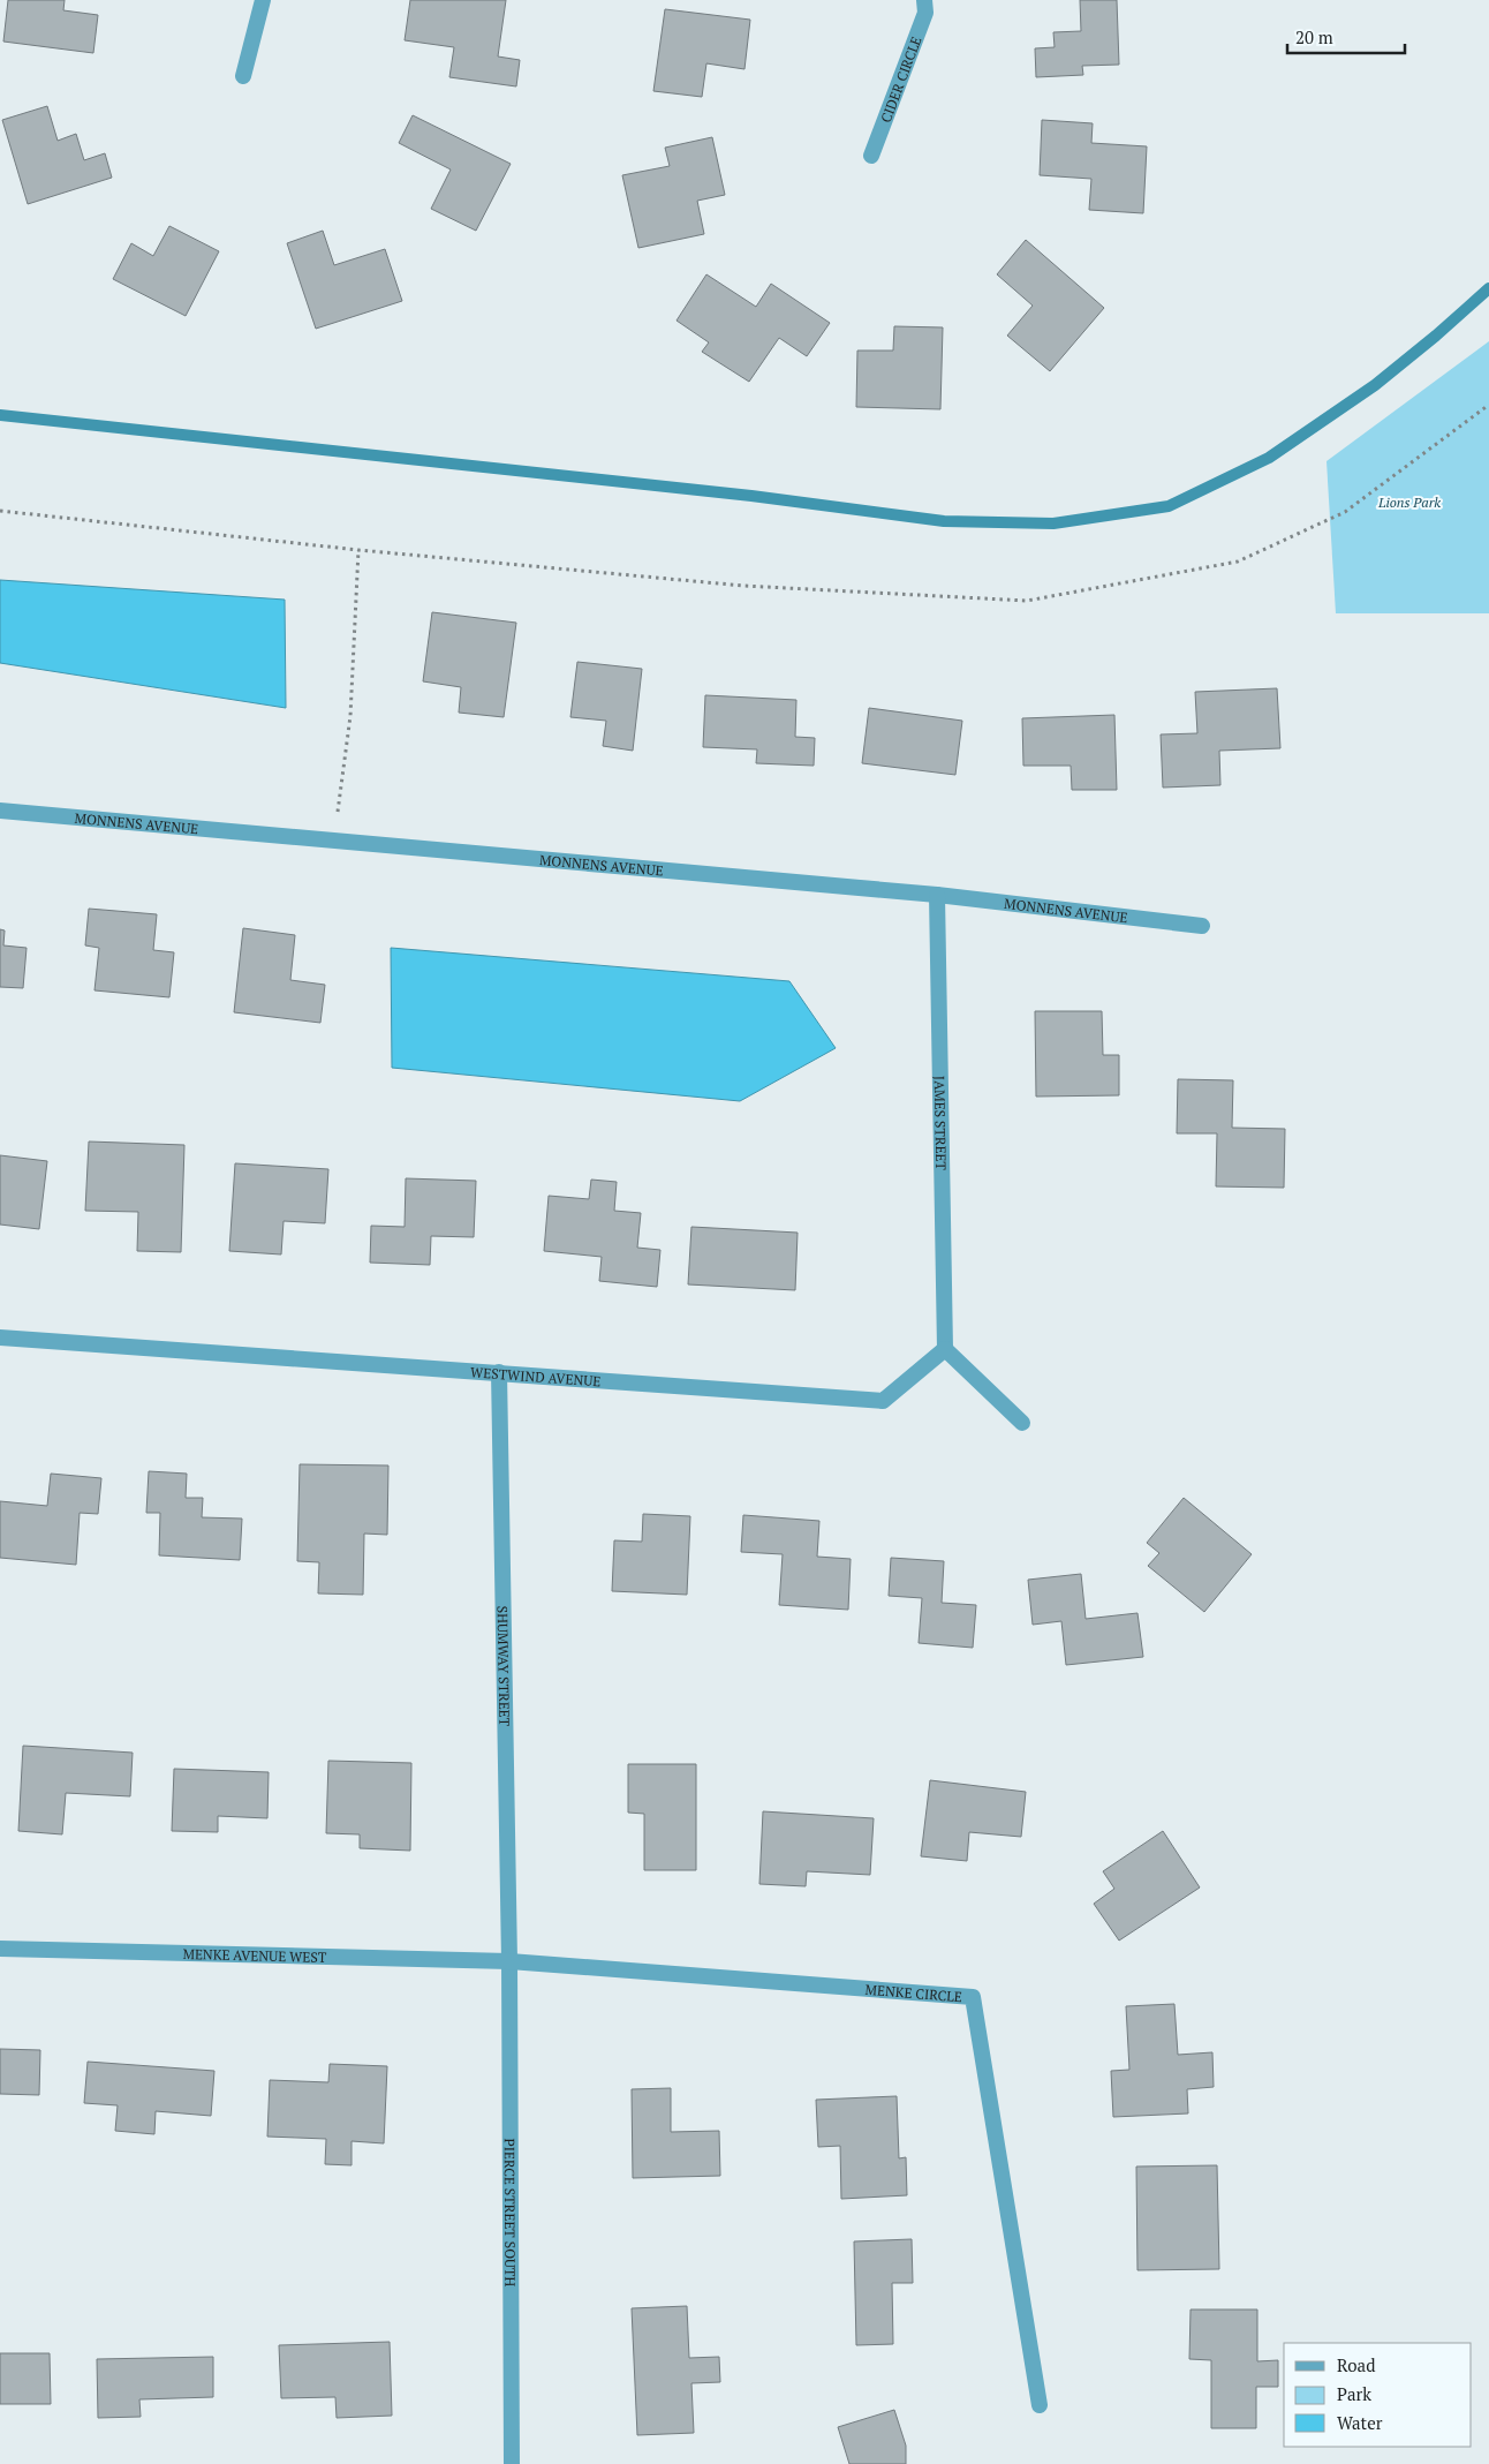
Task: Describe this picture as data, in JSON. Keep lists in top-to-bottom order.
{
  "streets": {
    "street": [
      "CIDER CIRCLE",
      "MONNENS AVENUE",
      "JAMES STREET",
      "WESTWIND AVENUE",
      "SHUMWAY STREET",
      "MENKE AVENUE WEST",
      "MENKE CIRCLE",
      "PIERCE STREET SOUTH"
    ]
  },
  "crossings": [
    ["MONNENS AVENUE", "JAMES STREET"],
    ["JAMES STREET", "WESTWIND AVENUE"],
    ["WESTWIND AVENUE", "SHUMWAY STREET"],
    ["SHUMWAY STREET", "MENKE AVENUE WEST"],
    ["SHUMWAY STREET", "MENKE CIRCLE"],
    ["SHUMWAY STREET", "PIERCE STREET SOUTH"],
    ["MENKE AVENUE WEST", "MENKE CIRCLE"],
    ["MENKE AVENUE WEST", "PIERCE STREET SOUTH"],
    ["MENKE CIRCLE", "PIERCE STREET SOUTH"]
  ],
  "parks": ["Lions Park"],
  "legend": ["Road", "Park", "Water"],
  "scale_bar": "20 m"
}
